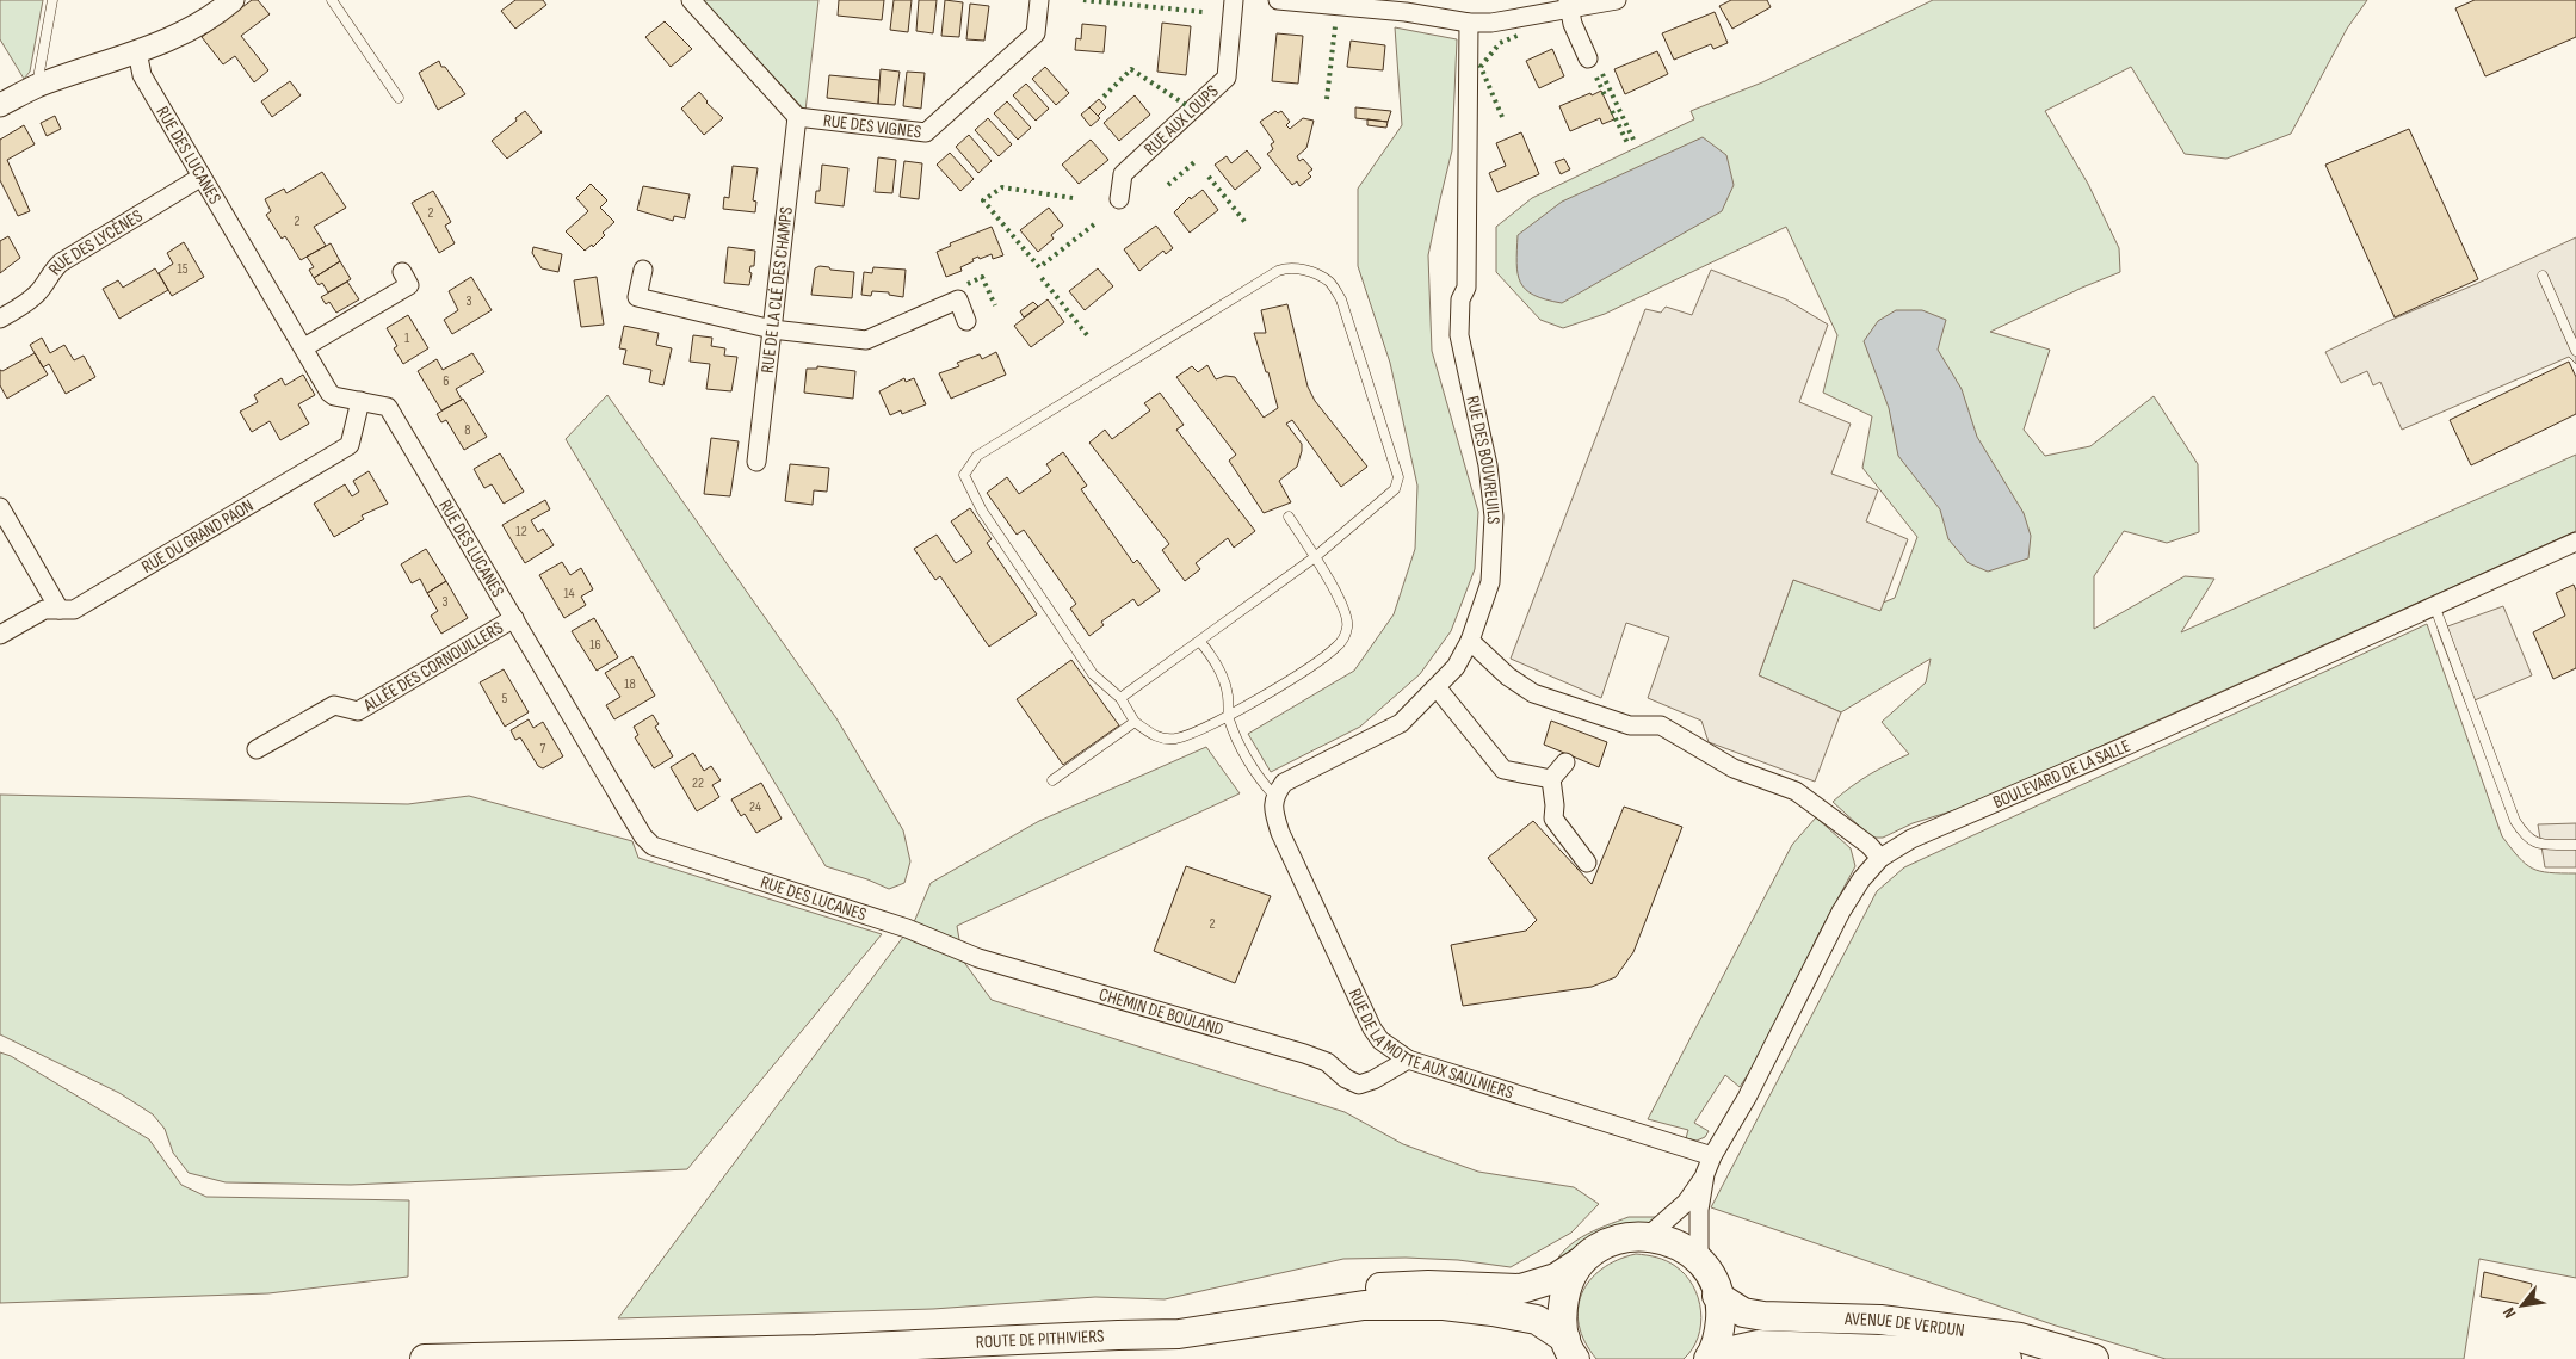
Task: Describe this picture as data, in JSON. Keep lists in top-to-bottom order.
{
  "streets": {
    "main road": ["AVENUE DE VERDUN", "ROUTE DE PITHIVIERS"],
    "street": [
      "RUE AUX LOUPS",
      "RUE DES VIGNES",
      "RUE DES LUCANES",
      "RUE DES LYCÈNES",
      "RUE DE LA CLÉ DES CHAMPS",
      "RUE DES BOUVREUILS",
      "RUE DU GRAND PAON",
      "ALLÉE DES CORNOUILLERS",
      "BOULEVARD DE LA SALLE",
      "CHEMIN DE BOULAND",
      "RUE DE LA MOTTE AUX SAULNIERS"
    ]
  },
  "crossings": [
    ["RUE DES VIGNES", "RUE DE LA CLÉ DES CHAMPS"],
    ["RUE DES LUCANES", "RUE DES LYCÈNES"],
    ["RUE DES LUCANES", "RUE DU GRAND PAON"],
    ["RUE DES LUCANES", "ALLÉE DES CORNOUILLERS"],
    ["RUE DES LUCANES", "CHEMIN DE BOULAND"],
    ["RUE DES BOUVREUILS", "RUE DE LA MOTTE AUX SAULNIERS"],
    ["BOULEVARD DE LA SALLE", "RUE DE LA MOTTE AUX SAULNIERS"],
    ["BOULEVARD DE LA SALLE", "ROUTE DE PITHIVIERS"],
    ["CHEMIN DE BOULAND", "RUE DE LA MOTTE AUX SAULNIERS"]
  ],
  "house_numbers": [
    "2",
    "2",
    "15",
    "3",
    "1",
    "6",
    "8",
    "12",
    "14",
    "3",
    "16",
    "18",
    "5",
    "7",
    "22",
    "24",
    "2"
  ],
  "north": "bottom left"
}
